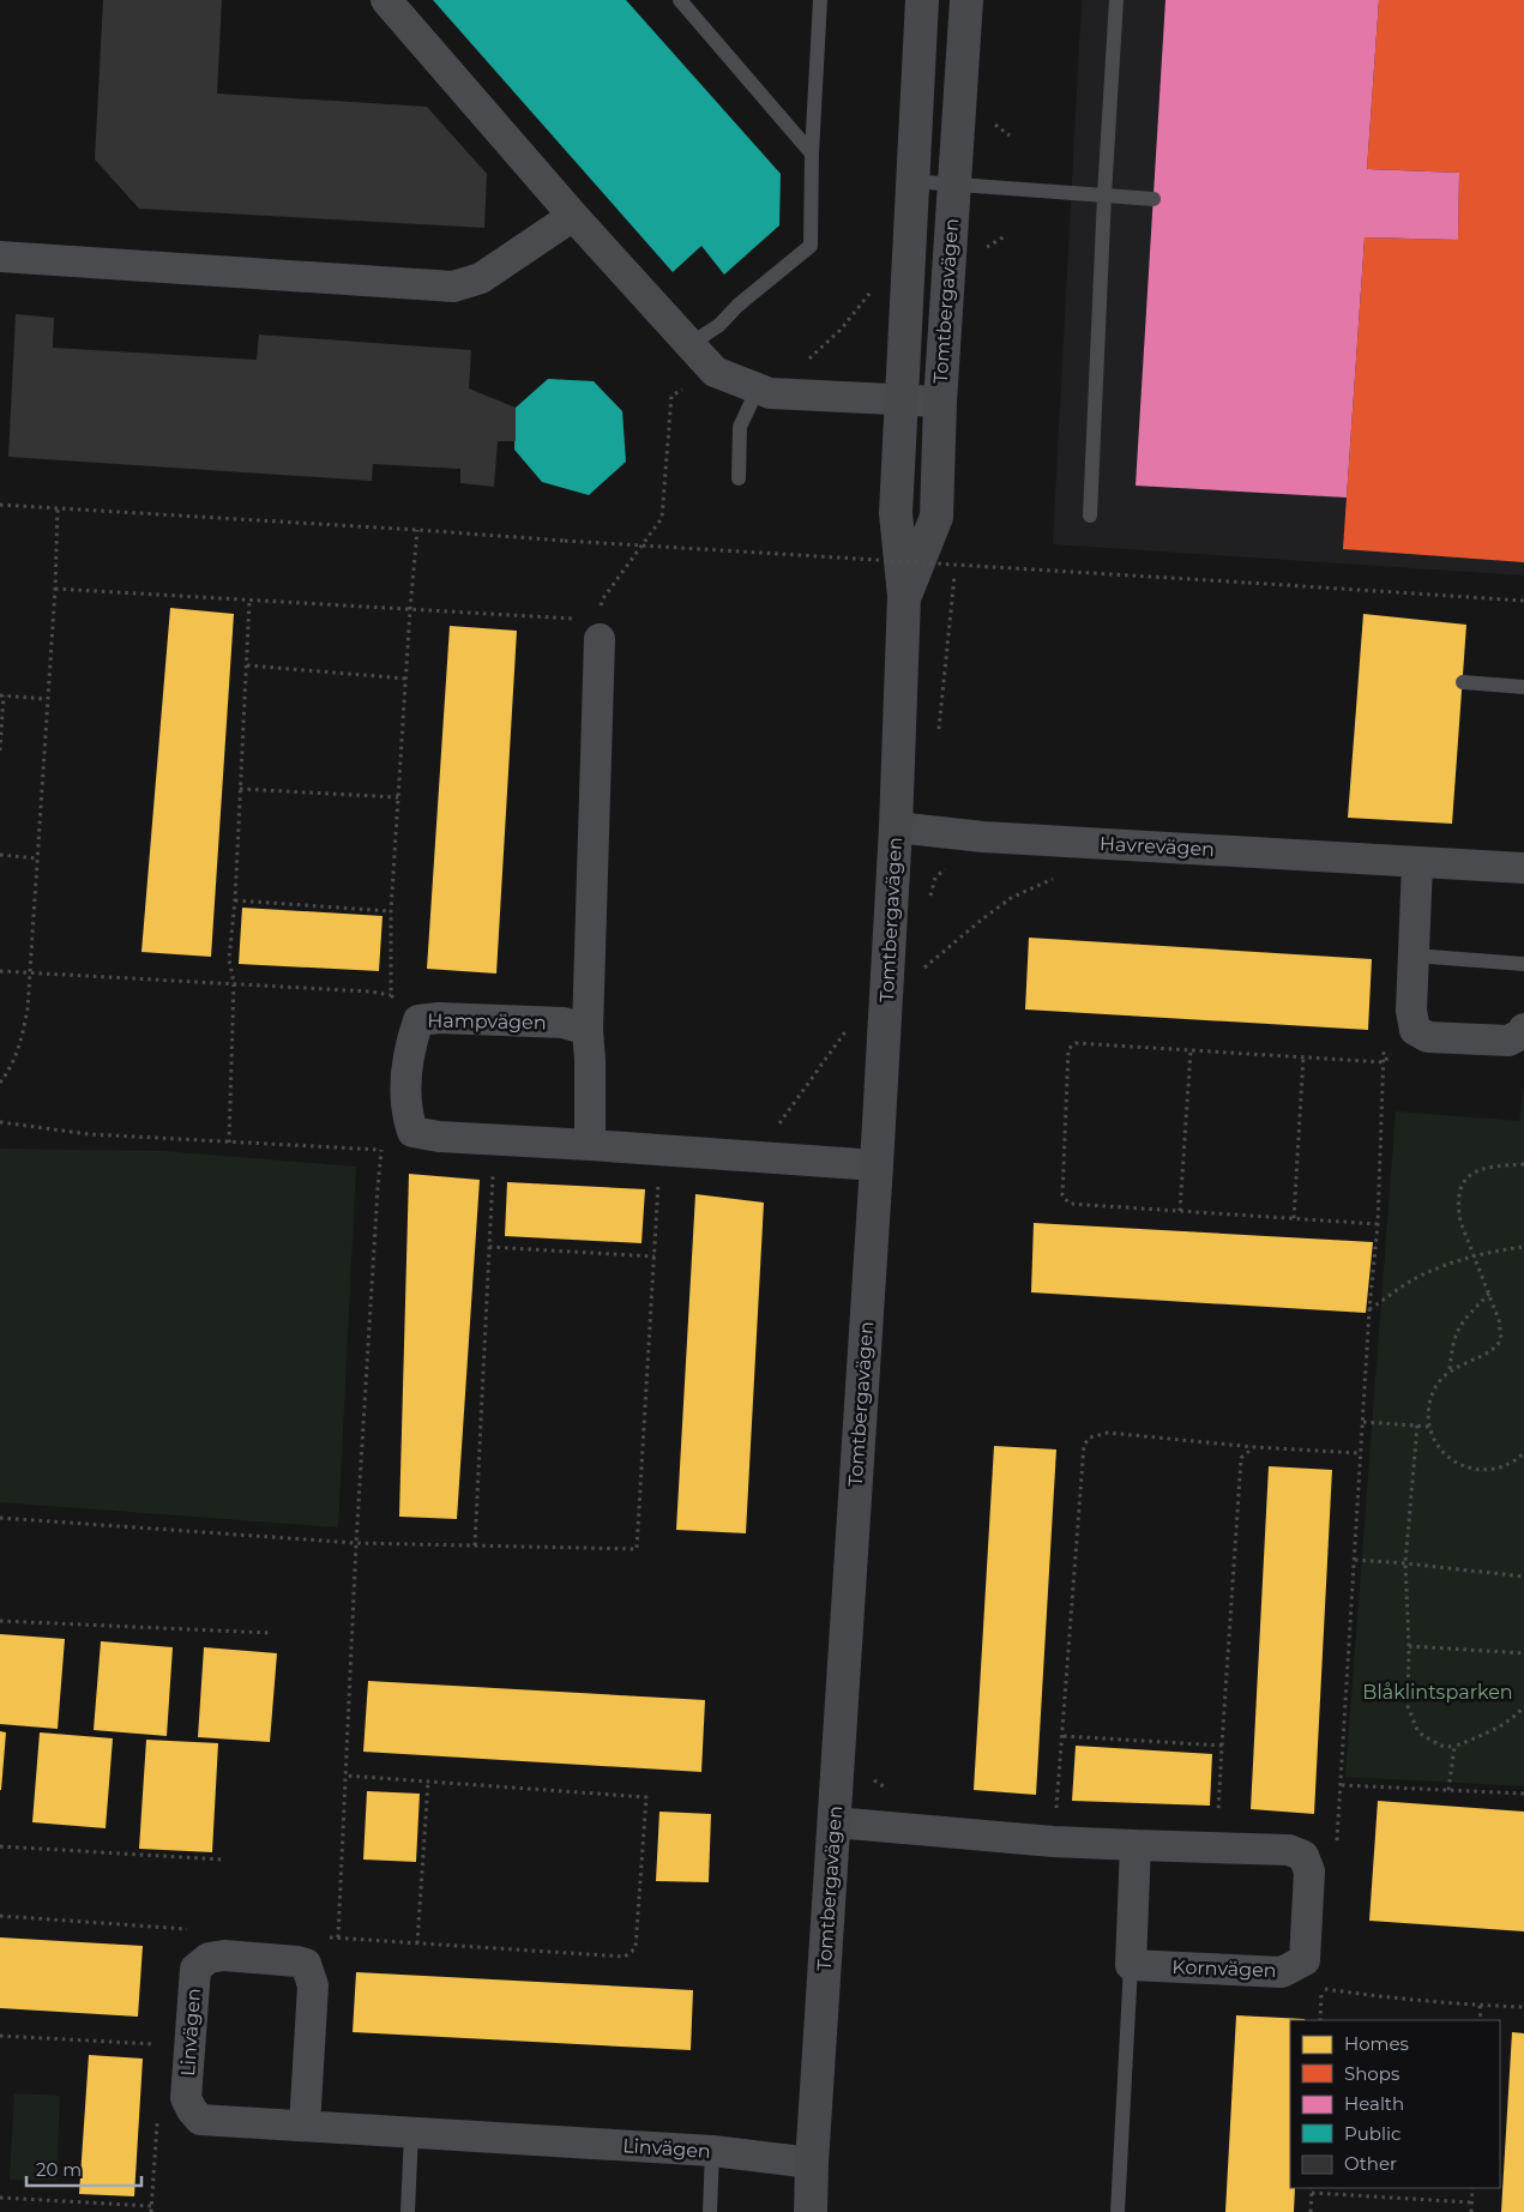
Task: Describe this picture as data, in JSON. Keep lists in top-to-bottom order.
{
  "streets": {
    "street": [
      "Tomtbergavägen",
      "Havrevägen",
      "Hampvägen",
      "Kornvägen",
      "Linvägen"
    ]
  },
  "crossings": [
    ["Tomtbergavägen", "Havrevägen"],
    ["Tomtbergavägen", "Kornvägen"],
    ["Tomtbergavägen", "Linvägen"]
  ],
  "parks": ["Blåklintsparken"],
  "legend": [
    "Homes",
    "Shops",
    "Health",
    "Public",
    "Other"
  ],
  "scale_bar": "20 m"
}
